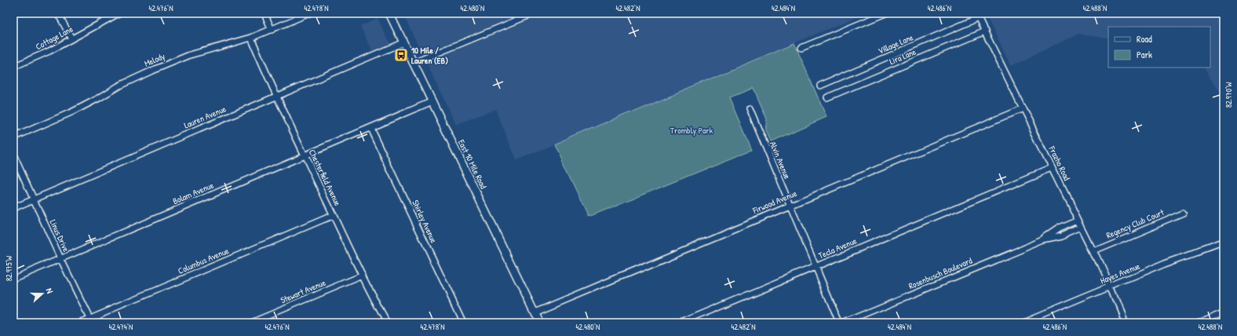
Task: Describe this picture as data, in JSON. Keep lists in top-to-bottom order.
{
  "streets": {
    "main road": ["East 10 Mile Road"],
    "street": [
      "Cottage Lane",
      "Village Lane",
      "Lira Lane",
      "Melody",
      "Lauren Avenue",
      "Alvin Avenue",
      "Frazho Road",
      "Chesterfield Avenue",
      "Bolam Avenue",
      "Firwood Avenue",
      "Shirley Avenue",
      "Regency Club Court",
      "Linus Drive",
      "Tecla Avenue",
      "Columbus Avenue",
      "Rosenbusch Boulevard",
      "Hayes Avenue",
      "Stewart Avenue"
    ]
  },
  "crossings": [
    ["Village Lane", "Frazho Road"],
    ["Lira Lane", "Frazho Road"],
    ["Melody", "Chesterfield Avenue"],
    ["Lauren Avenue", "East 10 Mile Road"],
    ["Lauren Avenue", "Chesterfield Avenue"],
    ["Lauren Avenue", "Linus Drive"],
    ["Alvin Avenue", "Firwood Avenue"],
    ["Alvin Avenue", "Tecla Avenue"],
    ["Frazho Road", "Firwood Avenue"],
    ["Frazho Road", "Regency Club Court"],
    ["Frazho Road", "Tecla Avenue"],
    ["Frazho Road", "Rosenbusch Boulevard"],
    ["Frazho Road", "Hayes Avenue"],
    ["East 10 Mile Road", "Bolam Avenue"],
    ["East 10 Mile Road", "Firwood Avenue"],
    ["Chesterfield Avenue", "Bolam Avenue"],
    ["Chesterfield Avenue", "Columbus Avenue"],
    ["Chesterfield Avenue", "Stewart Avenue"],
    ["Bolam Avenue", "Shirley Avenue"],
    ["Bolam Avenue", "Linus Drive"],
    ["Linus Drive", "Columbus Avenue"]
  ],
  "parks": ["Trombly Park"],
  "places": {
    "bus stop": ["10 Mile / Lauren (EB)"]
  },
  "legend": ["Road", "Park"],
  "north": "right",
  "coordinates": [
    "42.476°N",
    "42.478°N",
    "42.480°N",
    "42.482°N",
    "42.484°N",
    "42.486°N",
    "42.488°N",
    "82.970°W",
    "82.975°W",
    "42.474°N"
  ]
}
